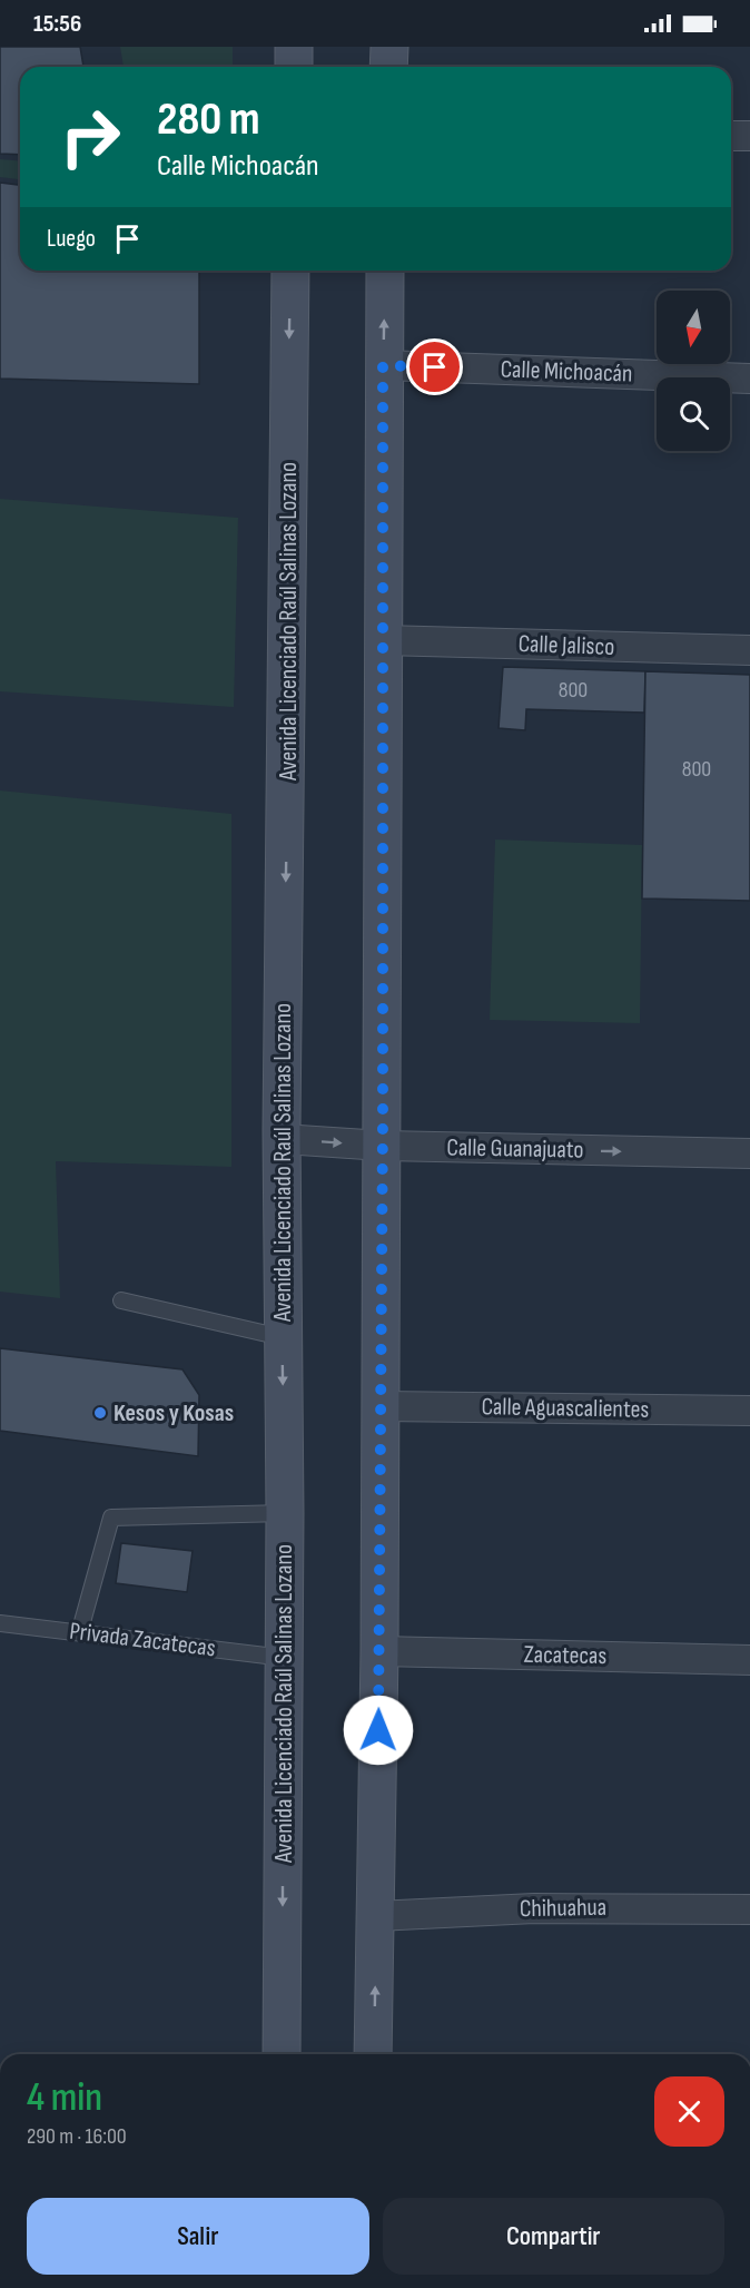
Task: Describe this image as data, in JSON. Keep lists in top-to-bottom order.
{
  "streets": {
    "main road": ["Avenida Licenciado Raúl Salinas Lozano"],
    "street": [
      "Calle Michoacán",
      "Calle Jalisco",
      "Calle Guanajuato",
      "Calle Aguascalientes",
      "Zacatecas",
      "Chihuahua"
    ],
    "lane": ["Privada Zacatecas"]
  },
  "crossings": [
    ["Avenida Licenciado Raúl Salinas Lozano", "Calle Guanajuato"],
    ["Avenida Licenciado Raúl Salinas Lozano", "Privada Zacatecas"]
  ],
  "one_way": ["Calle Guanajuato"],
  "places": ["Kesos y Kosas"],
  "house_numbers": ["800", "800"],
  "north": "bottom",
  "page": {
    "status": "15:56",
    "turn": ["280 m", "Calle Michoacán"],
    "then": "Luego",
    "heading": ["4 min", "290 m · 16:00"],
    "buttons": ["Salir", "Compartir"]
  }
}
